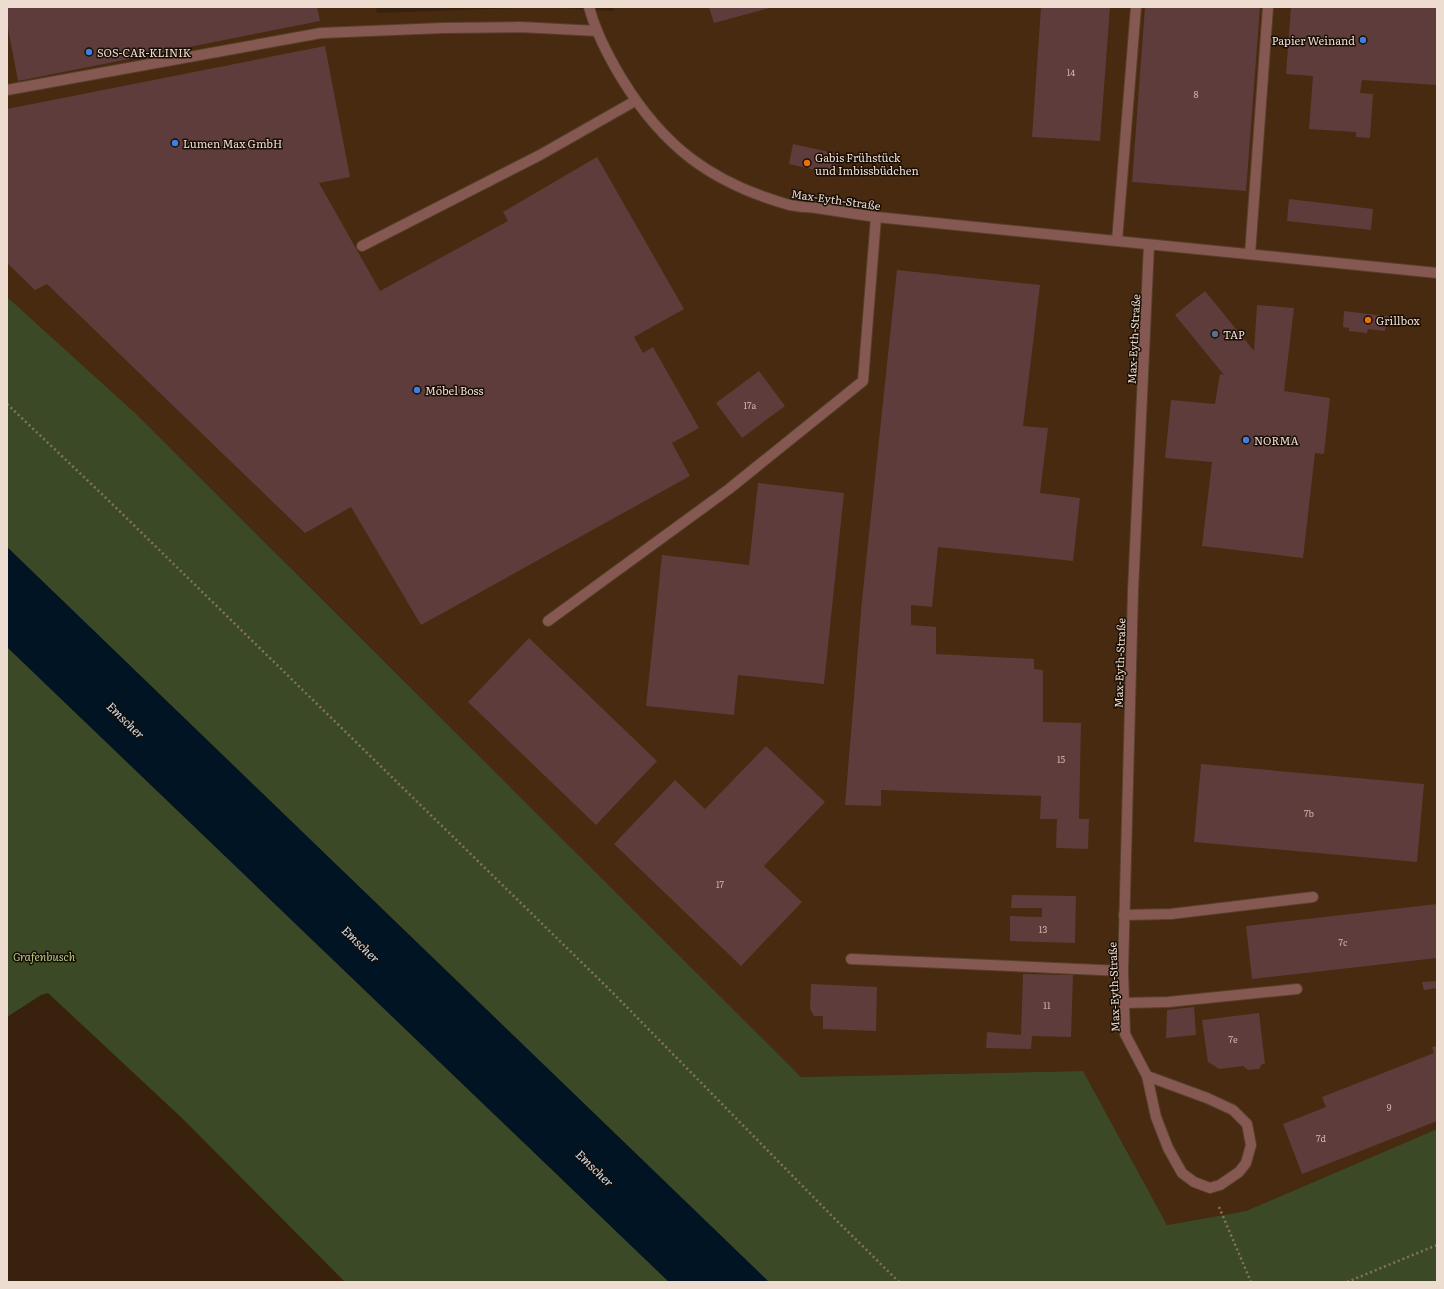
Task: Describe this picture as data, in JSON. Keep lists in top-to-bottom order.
{
  "streets": {
    "street": ["Max-Eyth-Straße"]
  },
  "water": ["Emscher"],
  "parks": ["Grafenbusch"],
  "places": [
    "Papier Weinand",
    "SOS-CAR-KLINIK",
    "Lumen Max GmbH",
    "Gabis Frühstück und Imbissbüdchen",
    "Grillbox",
    "TAP",
    "Möbel Boss",
    "NORMA"
  ],
  "house_numbers": [
    "14",
    "8",
    "17a",
    "15",
    "7b",
    "17",
    "13",
    "7c",
    "11",
    "7e",
    "9",
    "7d"
  ]
}
